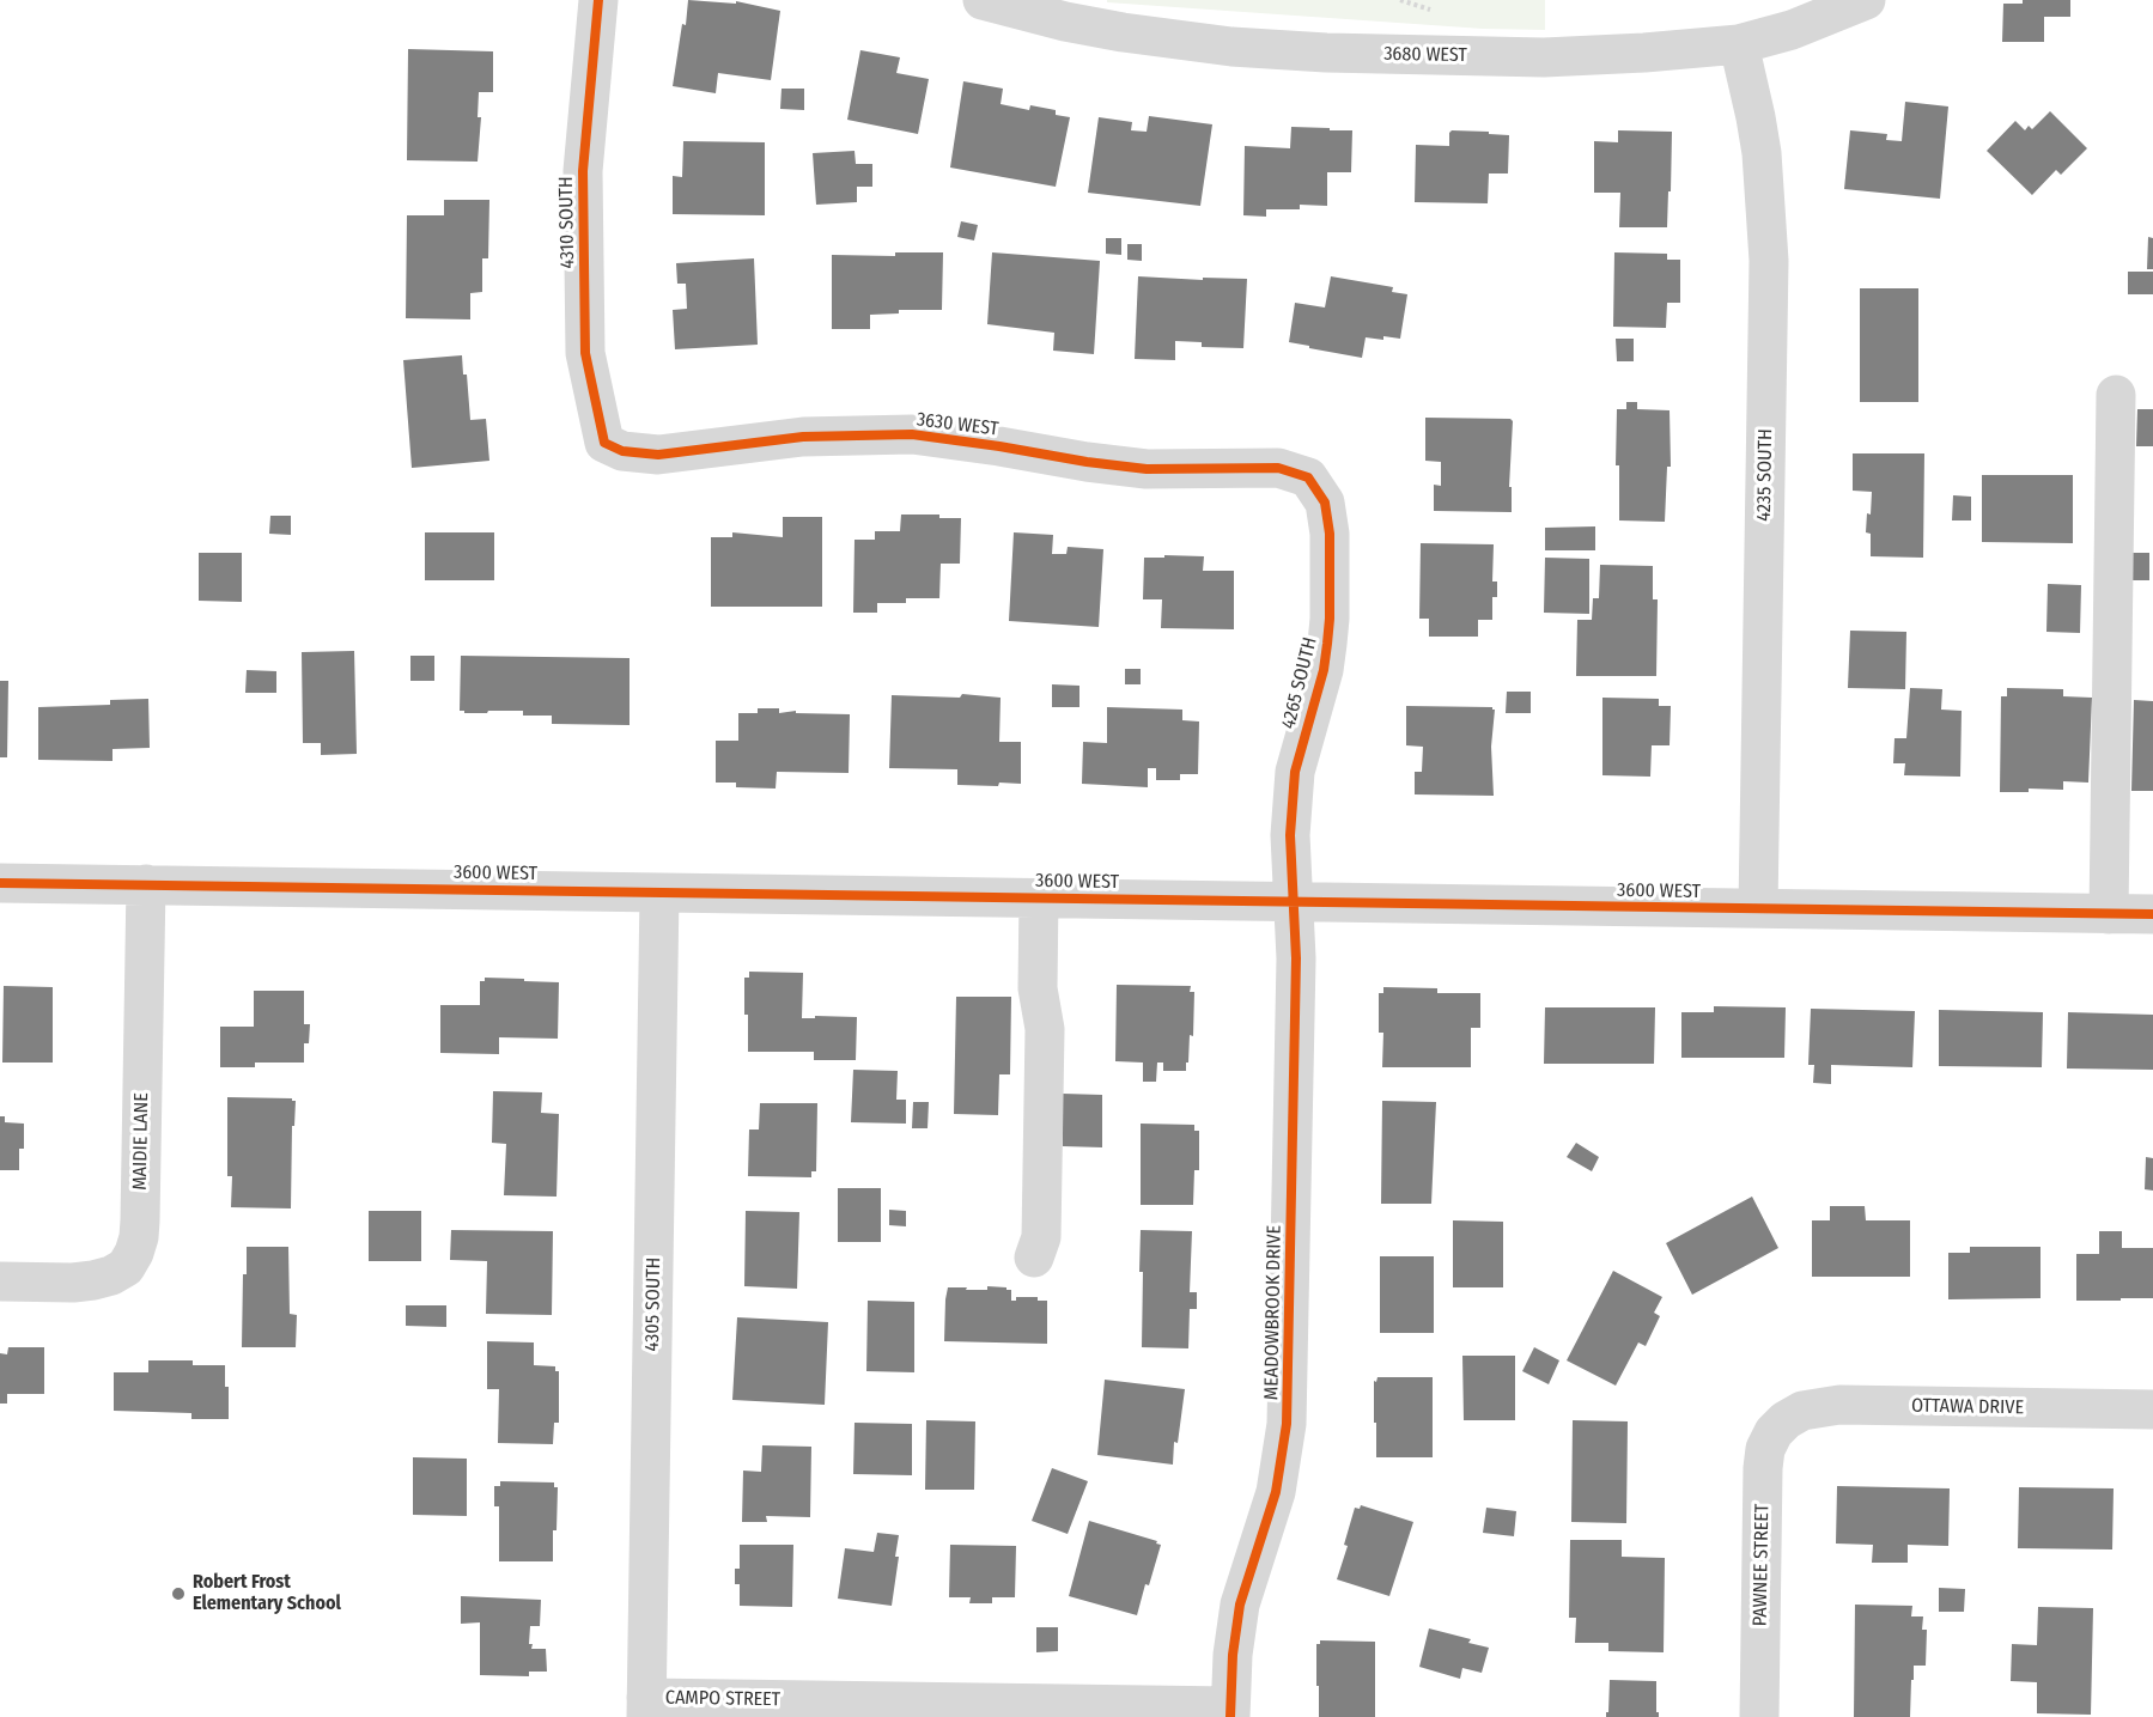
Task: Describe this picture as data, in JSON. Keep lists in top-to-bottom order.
{
  "streets": {
    "street": [
      "3680 WEST",
      "4310 SOUTH",
      "3630 WEST",
      "4235 SOUTH",
      "4265 SOUTH",
      "3600 WEST",
      "MAIDIE LANE",
      "4305 SOUTH",
      "MEADOWBROOK DRIVE",
      "OTTAWA DRIVE",
      "PAWNEE STREET",
      "CAMPO STREET"
    ]
  },
  "crossings": [
    ["3680 WEST", "4235 SOUTH"],
    ["4310 SOUTH", "3630 WEST"],
    ["3630 WEST", "4265 SOUTH"],
    ["4235 SOUTH", "3600 WEST"],
    ["4265 SOUTH", "3600 WEST"],
    ["4265 SOUTH", "MEADOWBROOK DRIVE"],
    ["3600 WEST", "MAIDIE LANE"],
    ["3600 WEST", "4305 SOUTH"],
    ["3600 WEST", "MEADOWBROOK DRIVE"],
    ["4305 SOUTH", "CAMPO STREET"],
    ["MEADOWBROOK DRIVE", "CAMPO STREET"],
    ["OTTAWA DRIVE", "PAWNEE STREET"]
  ],
  "places": ["Robert Frost Elementary School"]
}
